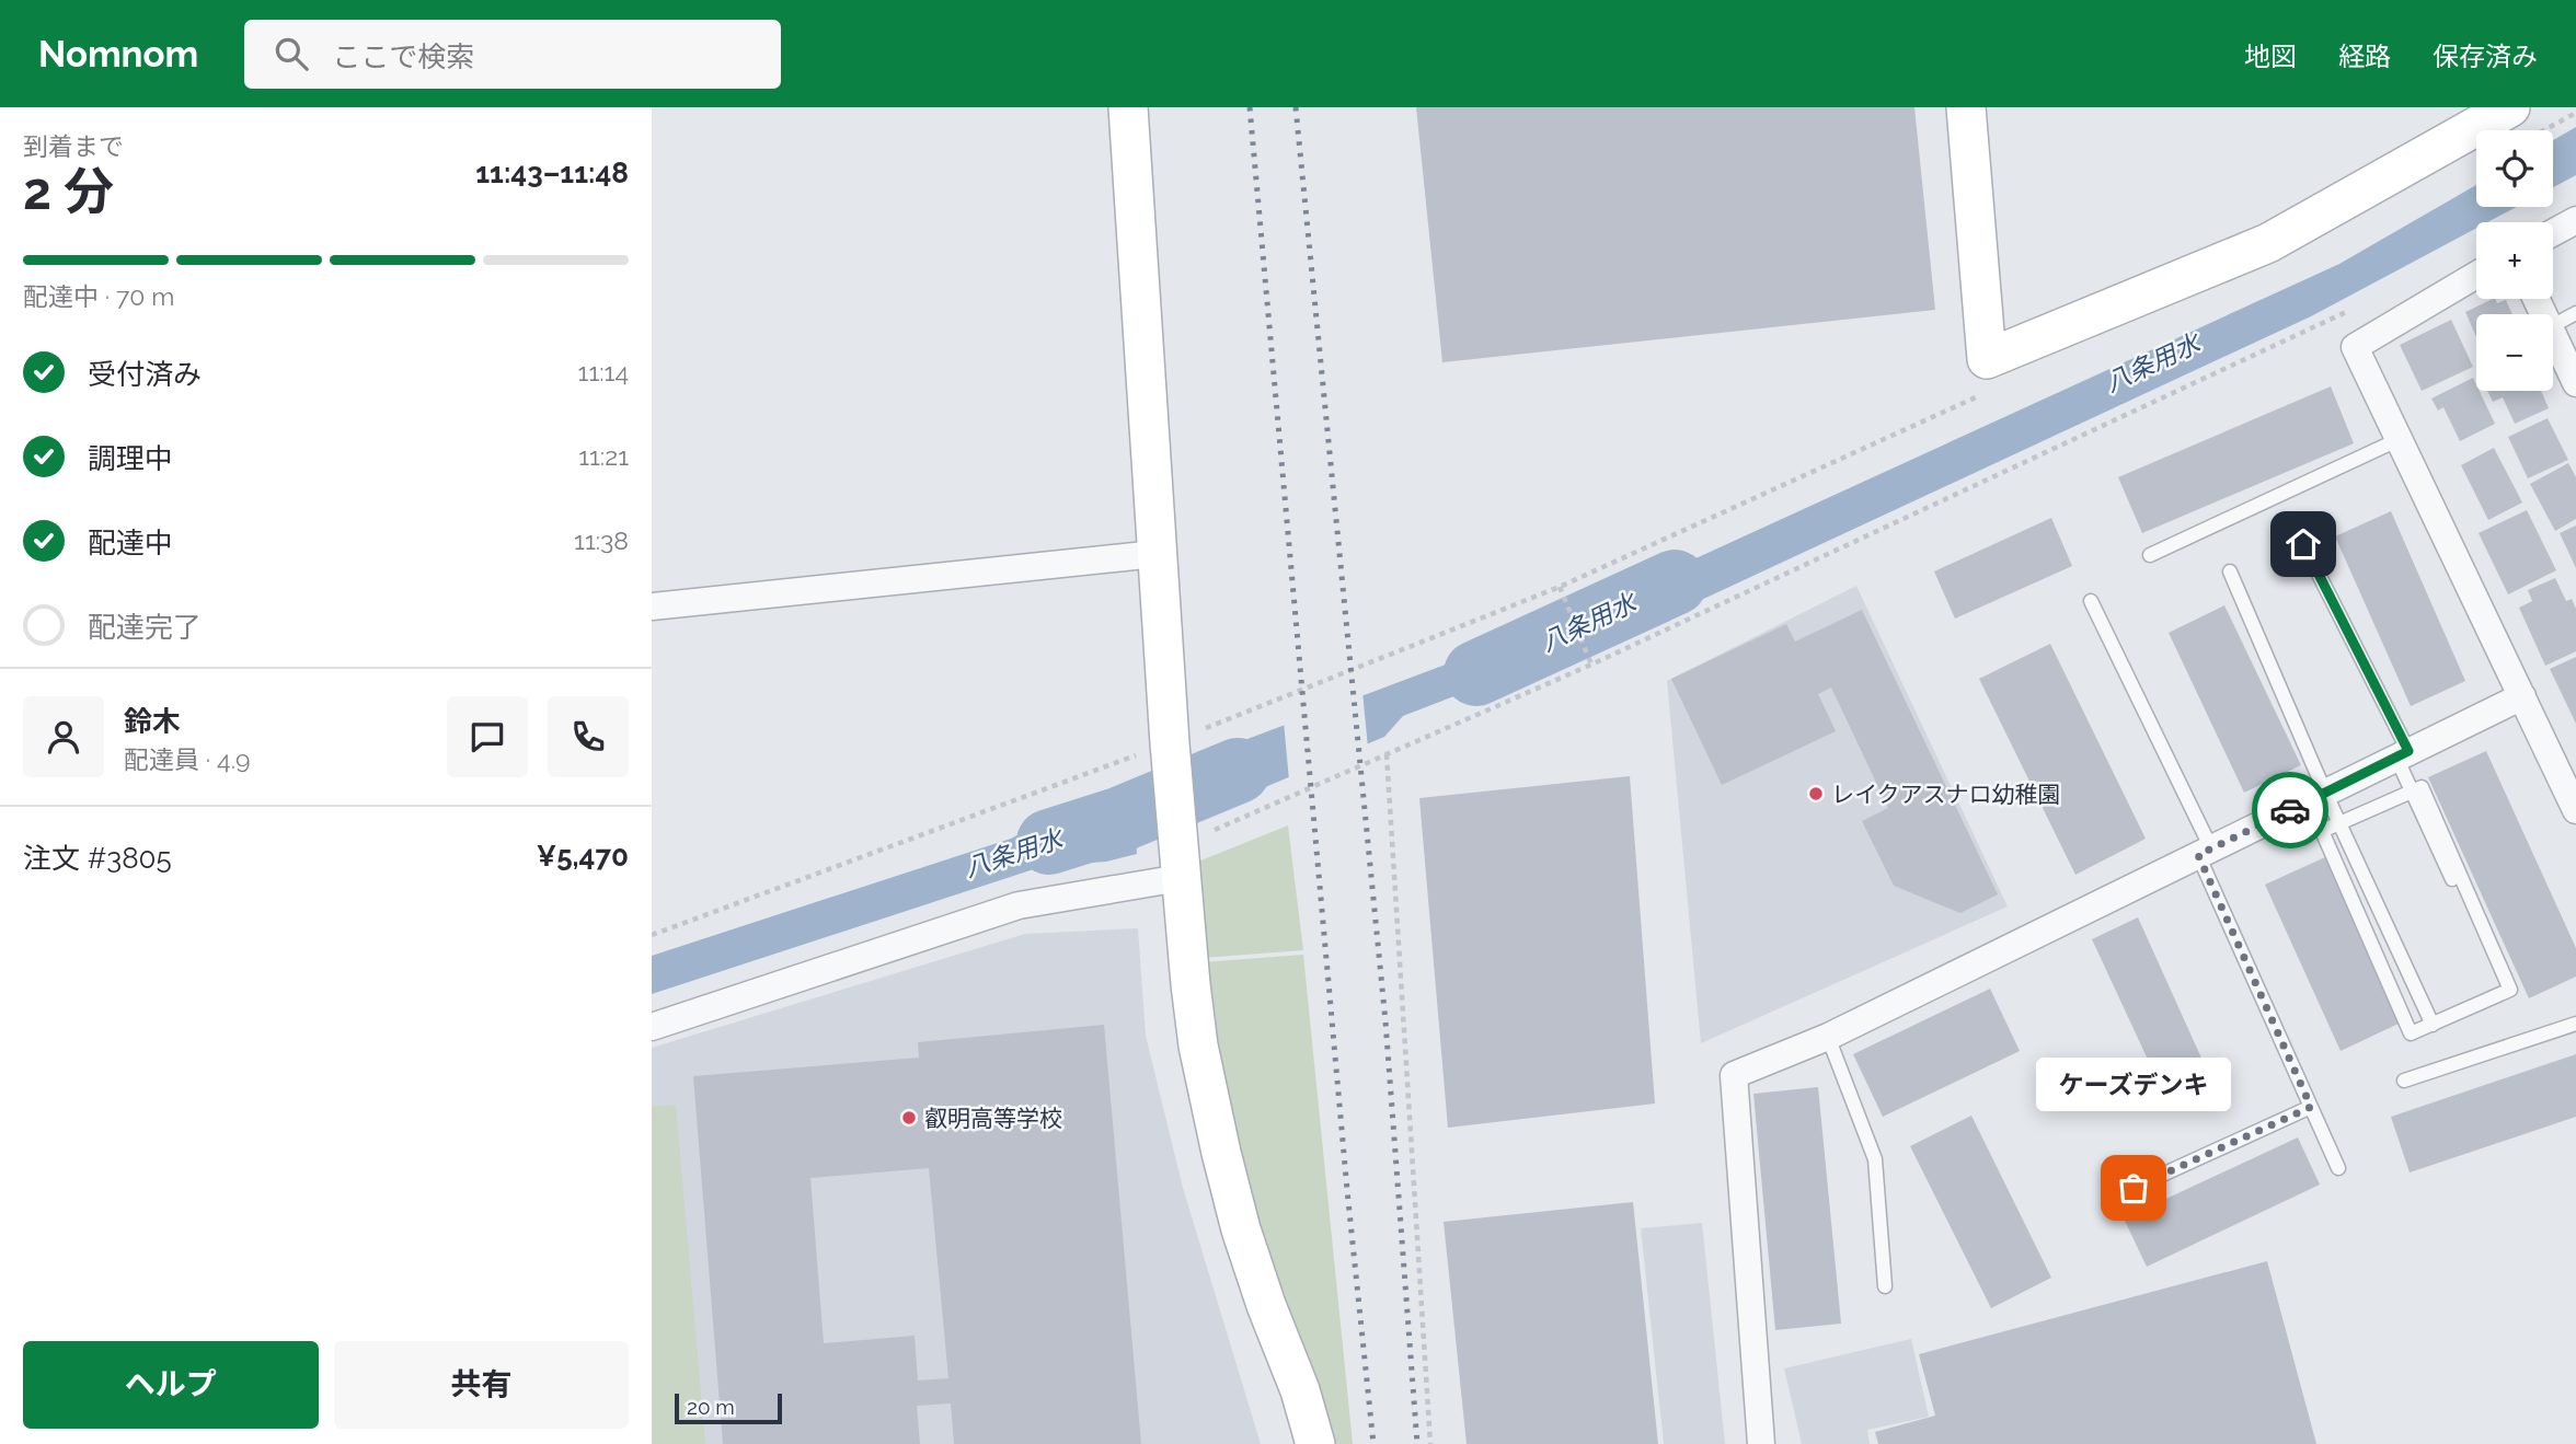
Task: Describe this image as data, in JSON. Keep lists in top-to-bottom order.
{
  "water": ["八条用水"],
  "places": ["レイクアスナロ幼稚園", "叡明高等学校", "ケーズデンキ"],
  "scale_bar": "20 m",
  "page": {
    "header": "Nomnom",
    "search": "ここで検索",
    "nav": ["地図", "経路", "保存済み"],
    "heading": ["2 分", "到着まで", "11:43–11:48"],
    "panel": [
      "鈴木",
      "配達員 · 4.9",
      "注文 #3805",
      "¥5,470"
    ],
    "map_buttons": ["+", "−"],
    "bar": "配達中 · 70 m",
    "list": [
      ["受付済み", "11:14"],
      ["調理中", "11:21"],
      ["配達中", "11:38"],
      "配達完了"
    ],
    "bubble": "ケーズデンキ",
    "buttons": ["ヘルプ", "共有"],
    "scale": "20 m"
  }
}
